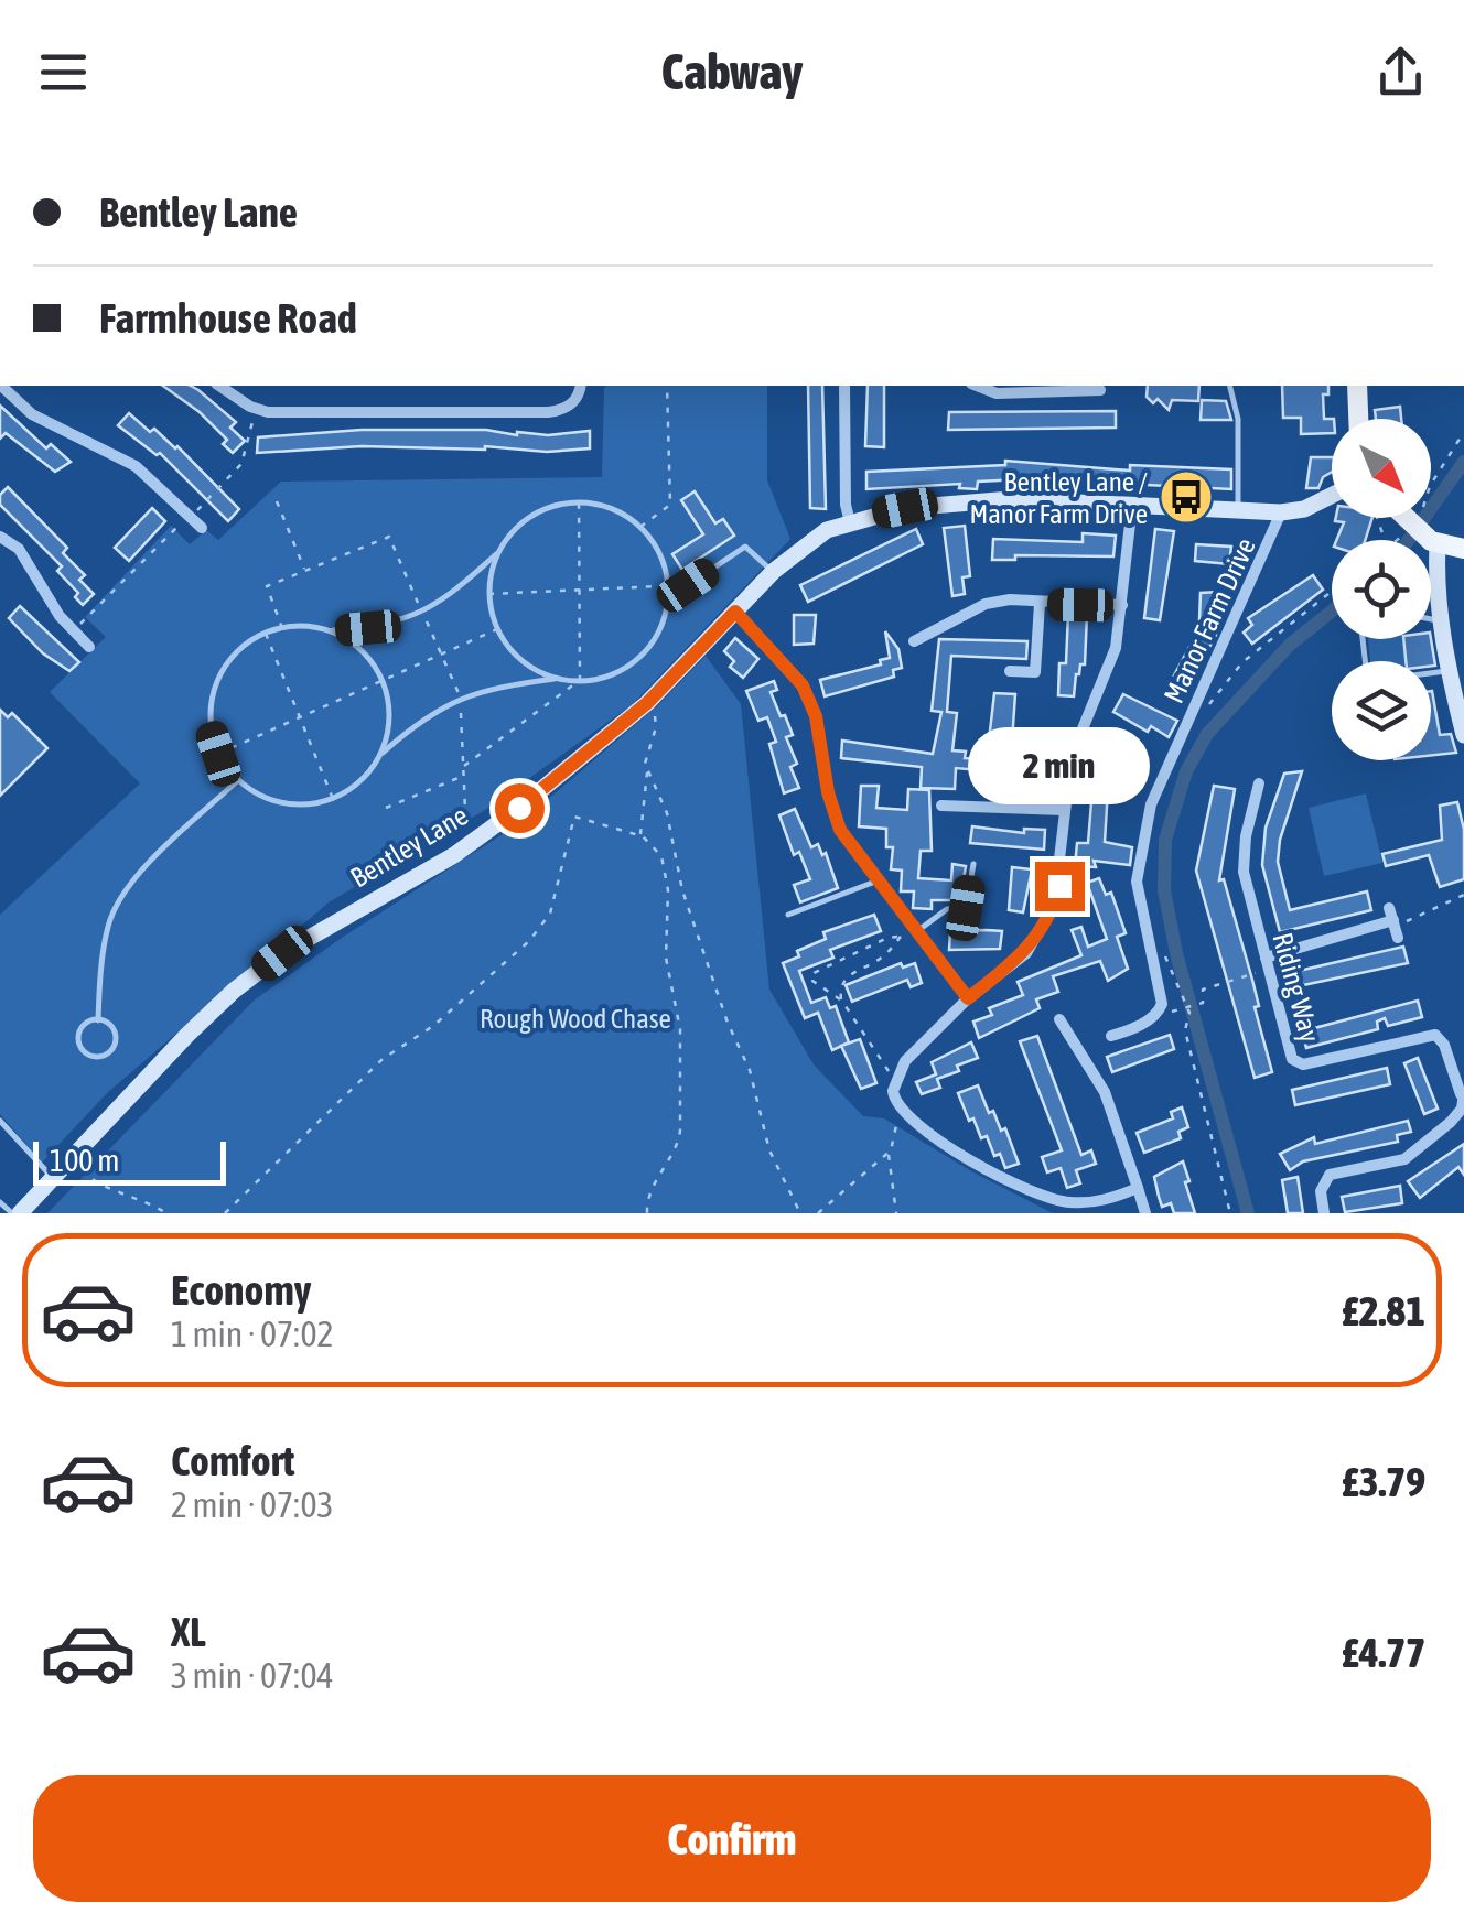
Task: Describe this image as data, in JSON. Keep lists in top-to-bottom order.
{
  "streets": {
    "street": ["Manor Farm Drive", "Bentley Lane", "Riding Way"]
  },
  "crossings": [
    ["Manor Farm Drive", "Bentley Lane"]
  ],
  "parks": ["Rough Wood Chase"],
  "places": {
    "bus stop": ["Bentley Lane / Manor Farm Drive"]
  },
  "scale_bar": "100 m",
  "north": "bottom right",
  "page": {
    "header": "Cabway",
    "banner": ["Bentley Lane", "Farmhouse Road"],
    "bubble": "2 min",
    "scale": "100 m",
    "list": [
      {
        "name": "Economy",
        "note": "1 min · 07:02",
        "value": "£2.81"
      },
      {
        "name": "Comfort",
        "note": "2 min · 07:03",
        "value": "£3.79"
      },
      {
        "name": "XL",
        "note": "3 min · 07:04",
        "value": "£4.77"
      }
    ],
    "buttons": "Confirm"
  }
}
